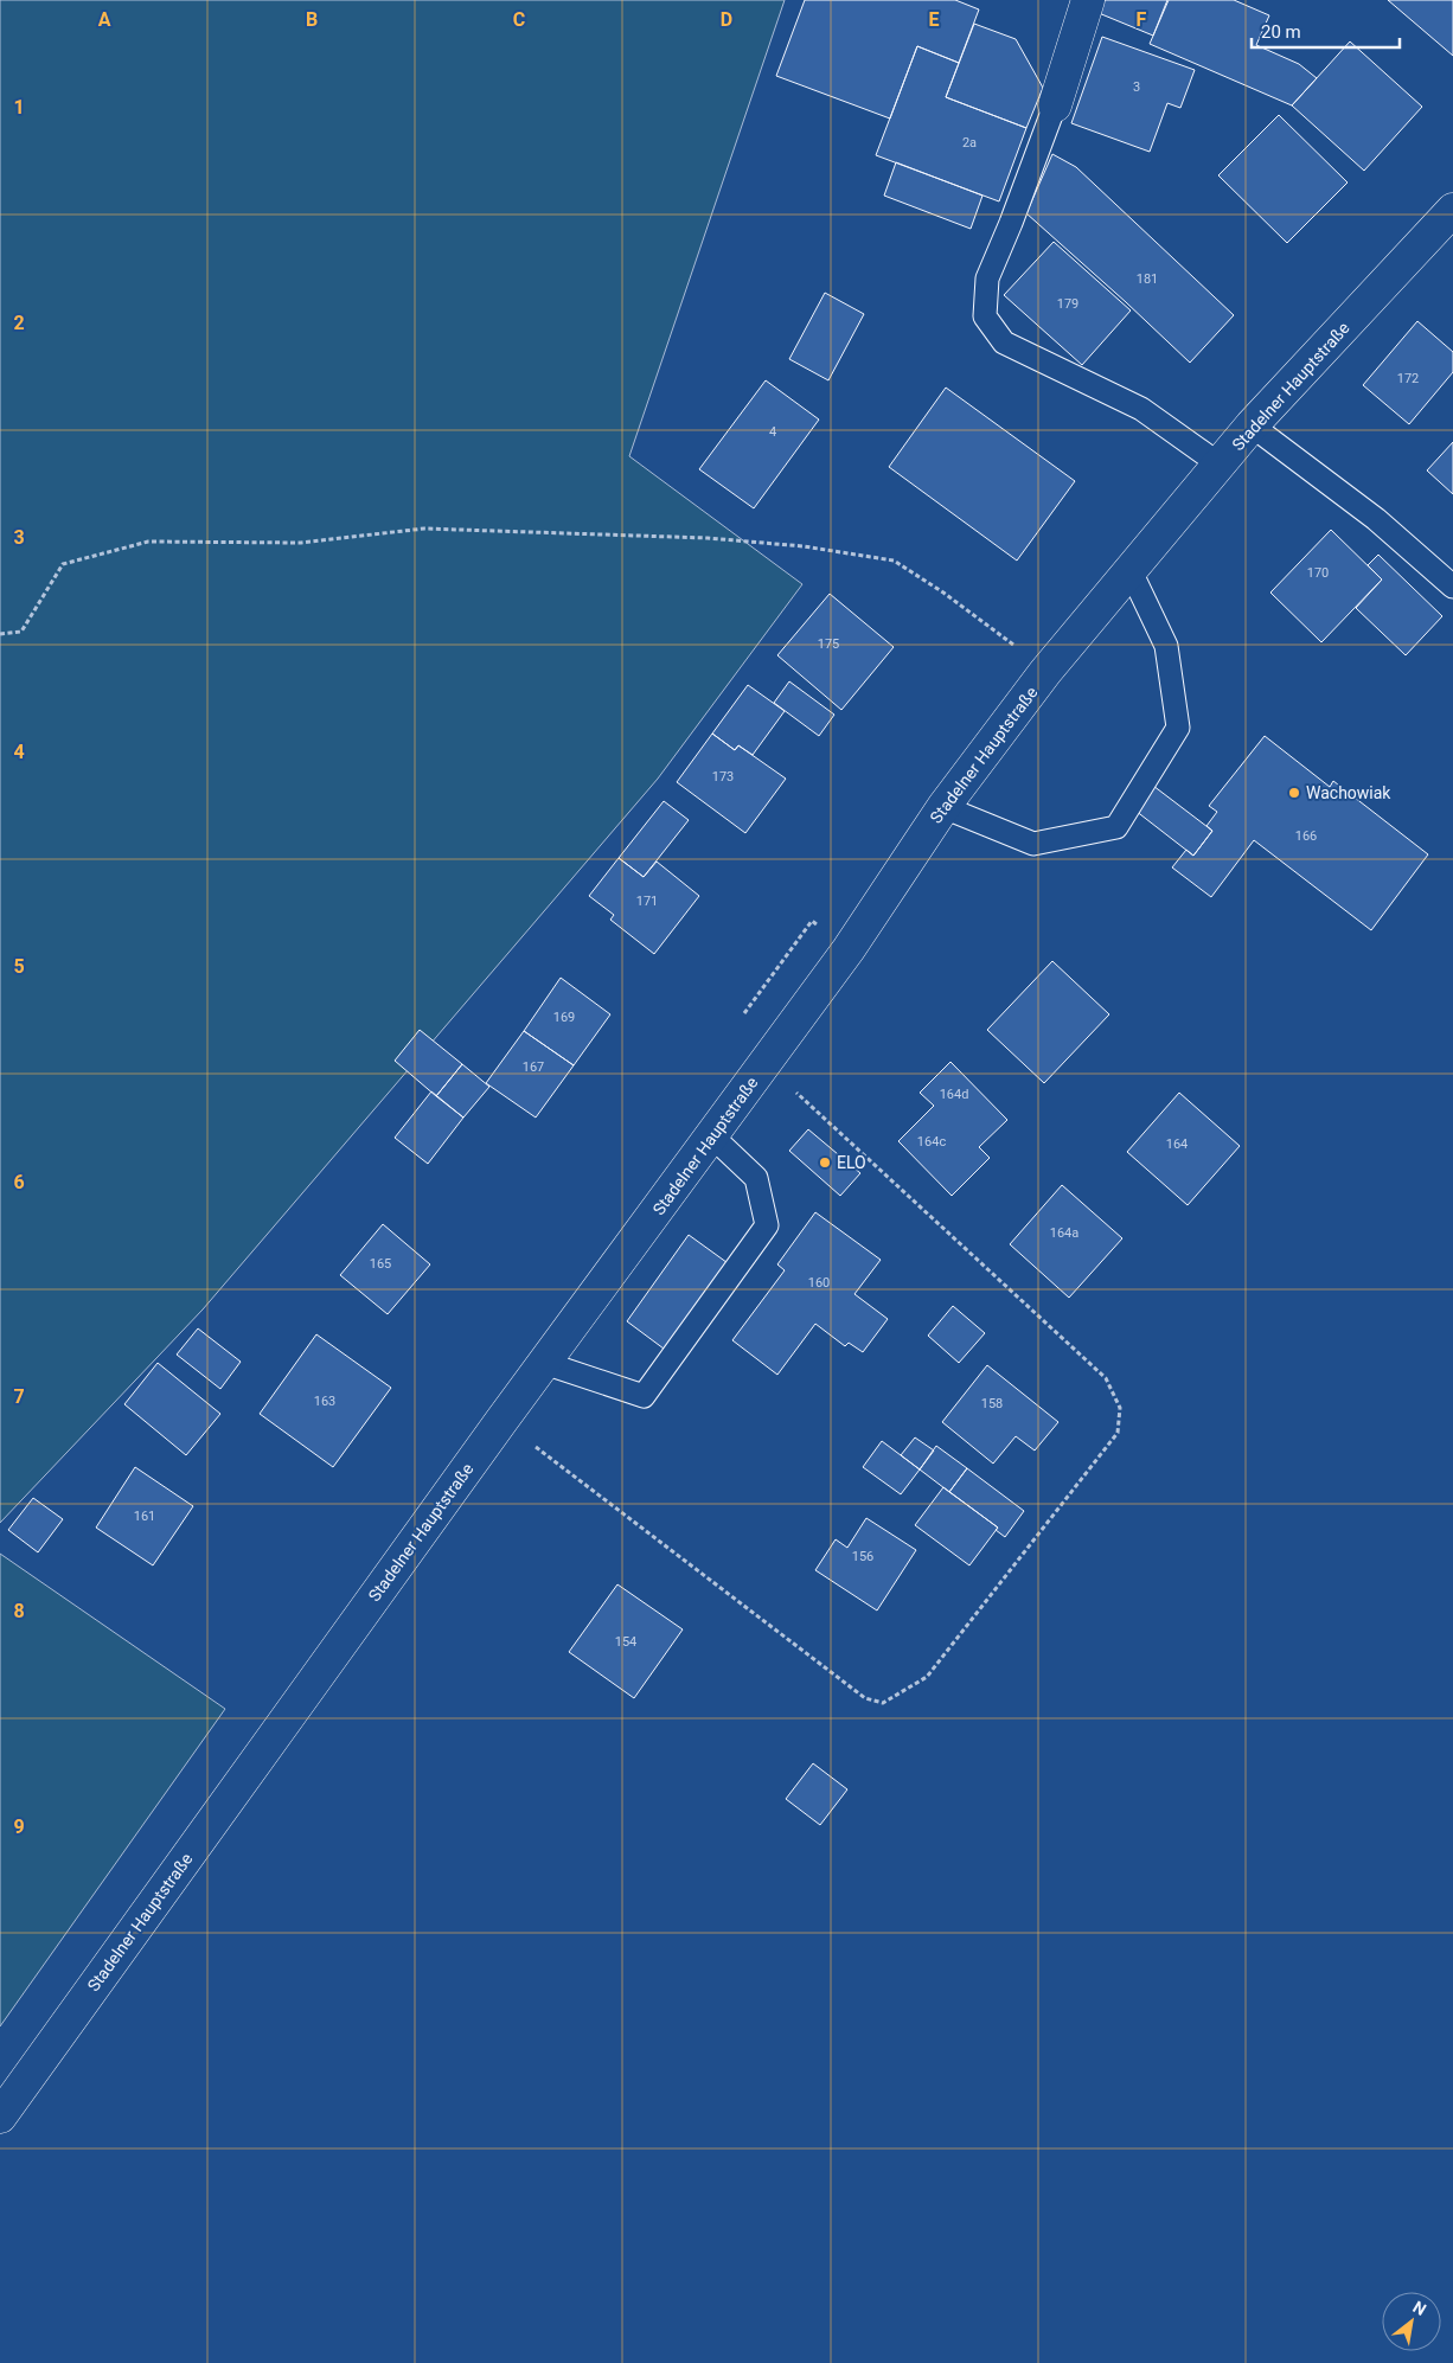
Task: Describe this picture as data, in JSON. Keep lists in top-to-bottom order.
{
  "streets": {
    "main road": ["Stadelner Hauptstraße"]
  },
  "places": ["Wachowiak", "ELO"],
  "house_numbers": [
    "3",
    "2a",
    "181",
    "179",
    "172",
    "4",
    "170",
    "175",
    "173",
    "166",
    "171",
    "169",
    "167",
    "164d",
    "164c",
    "164",
    "164a",
    "165",
    "160",
    "163",
    "158",
    "161",
    "156",
    "154"
  ],
  "scale_bar": "20 m",
  "north": "top right",
  "grid": {
    "columns": [
      "A",
      "B",
      "C",
      "D",
      "E",
      "F"
    ],
    "rows": [
      "1",
      "2",
      "3",
      "4",
      "5",
      "6",
      "7",
      "8",
      "9"
    ]
  }
}
